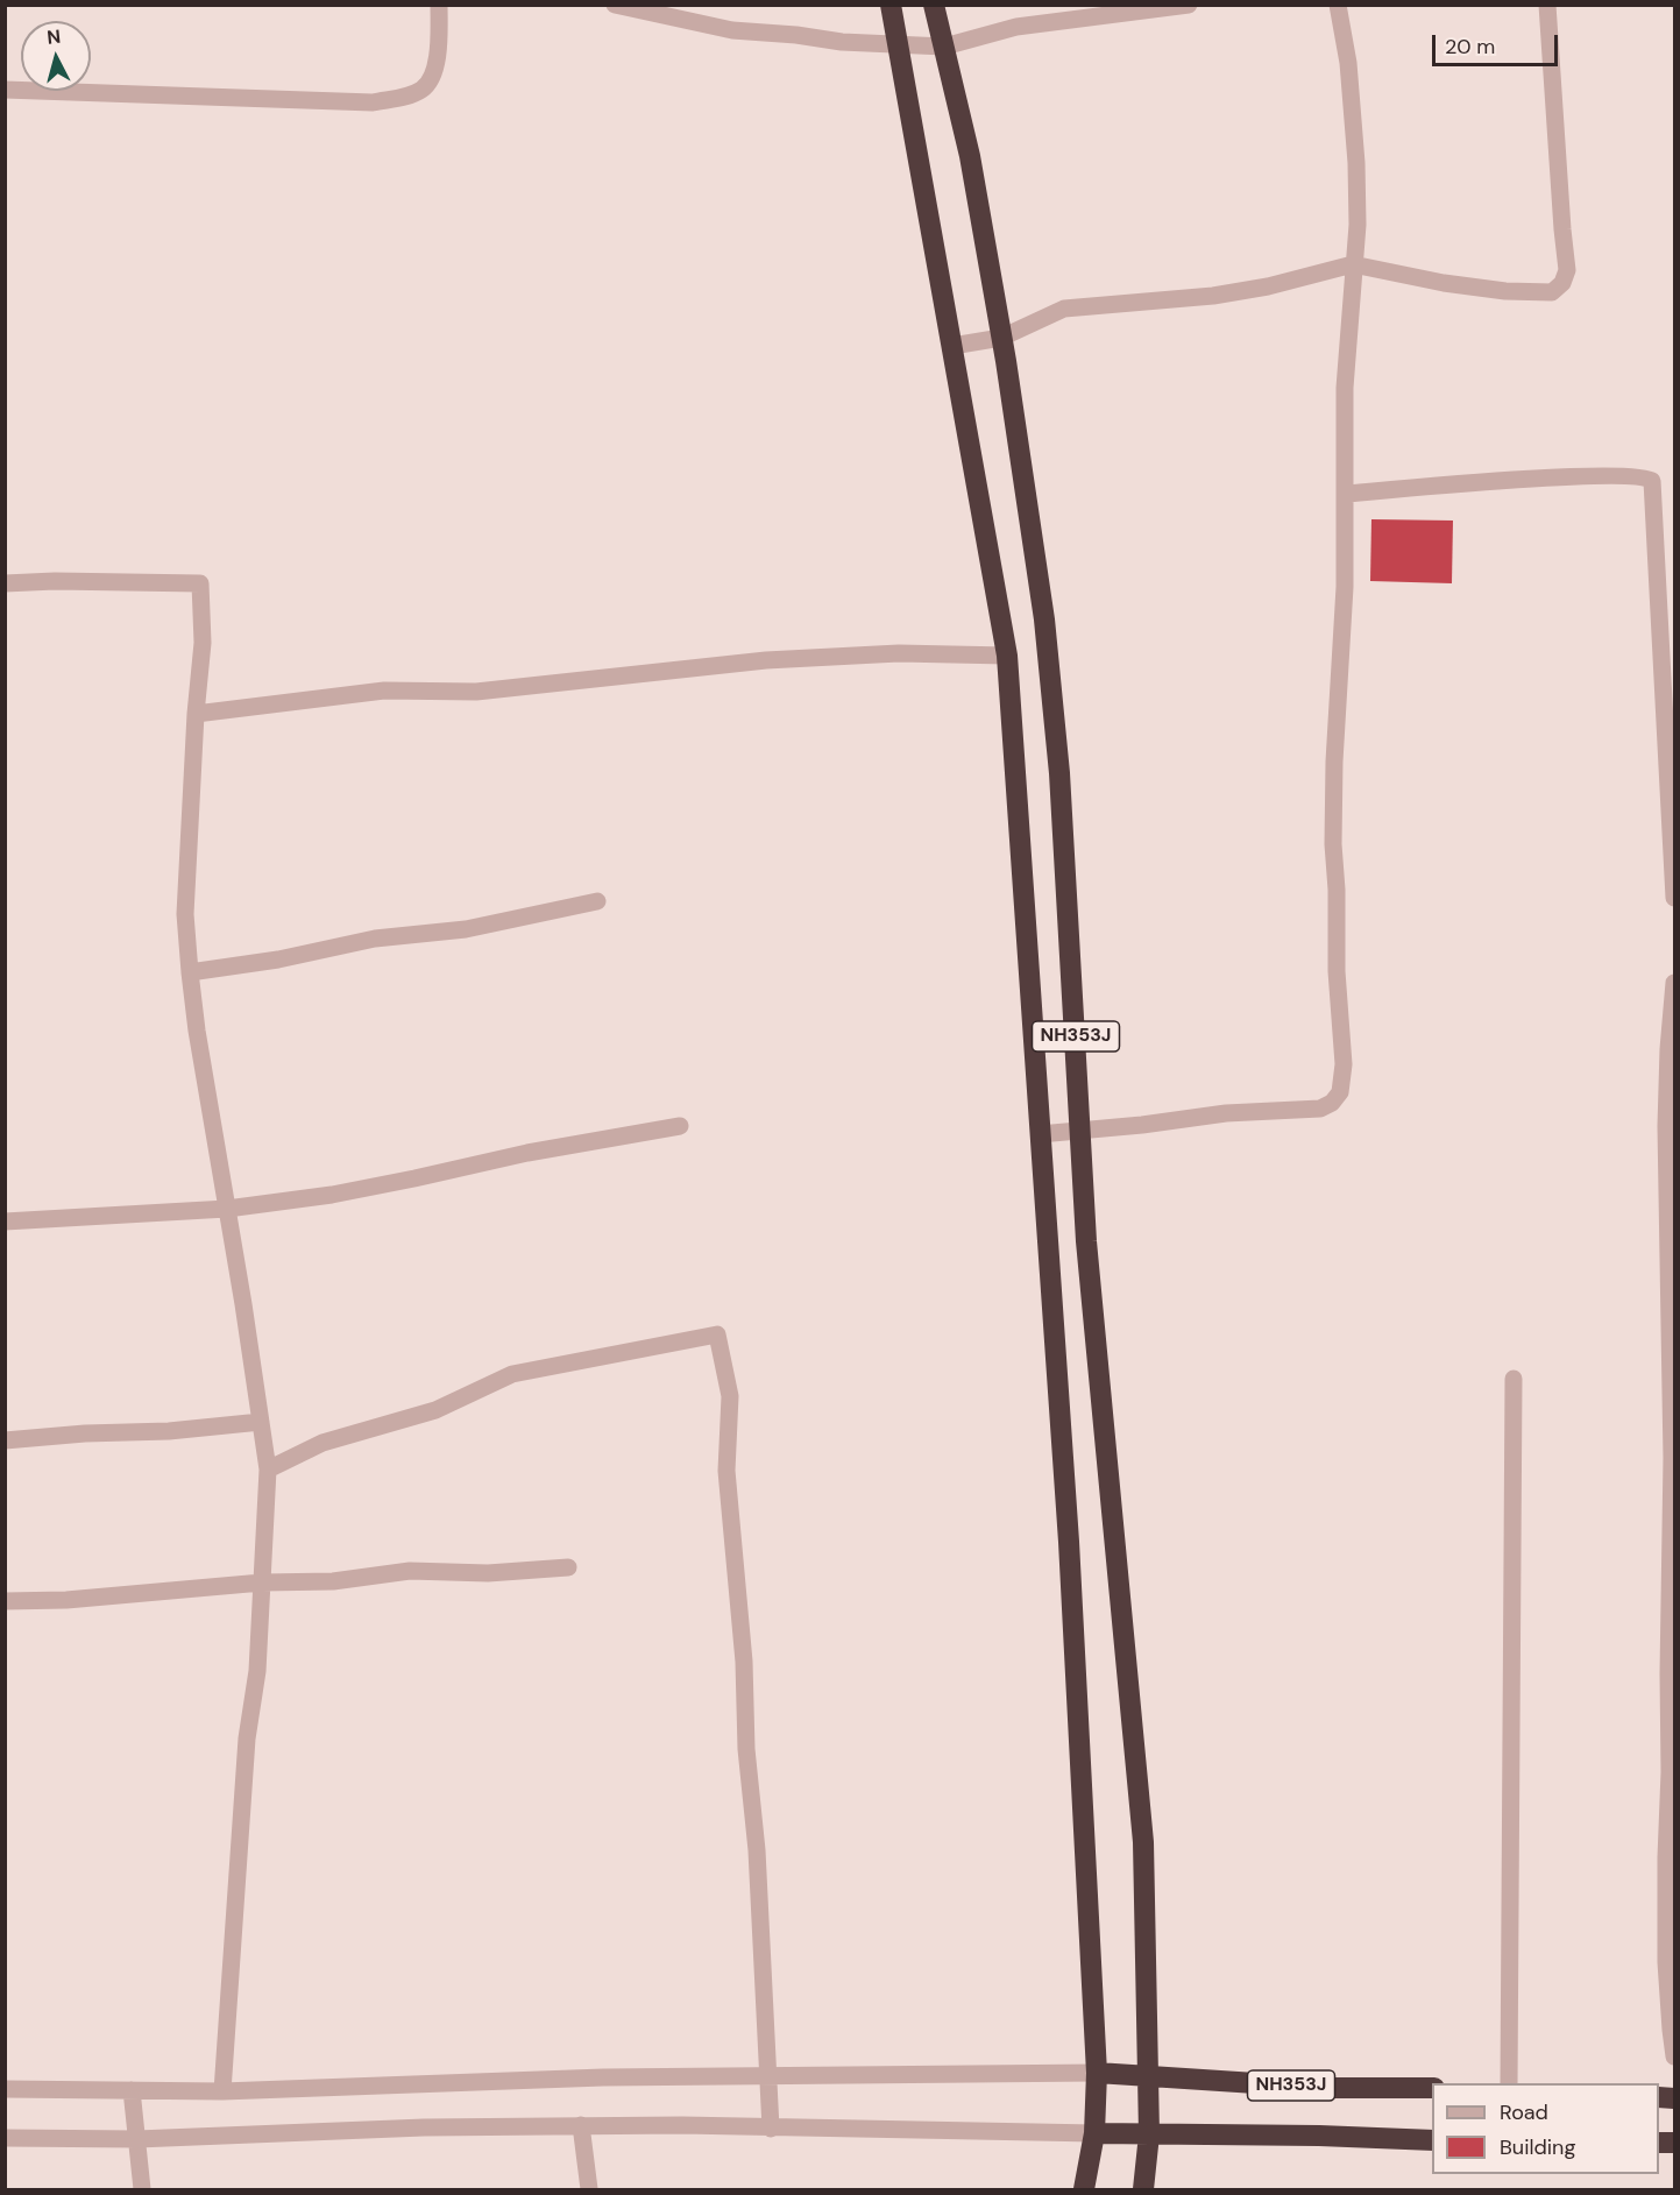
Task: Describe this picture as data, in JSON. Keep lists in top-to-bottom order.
{
  "streets": {
    "highway": ["NH353J"]
  },
  "legend": ["Road", "Building"],
  "scale_bar": "20 m",
  "north": "top"
}
